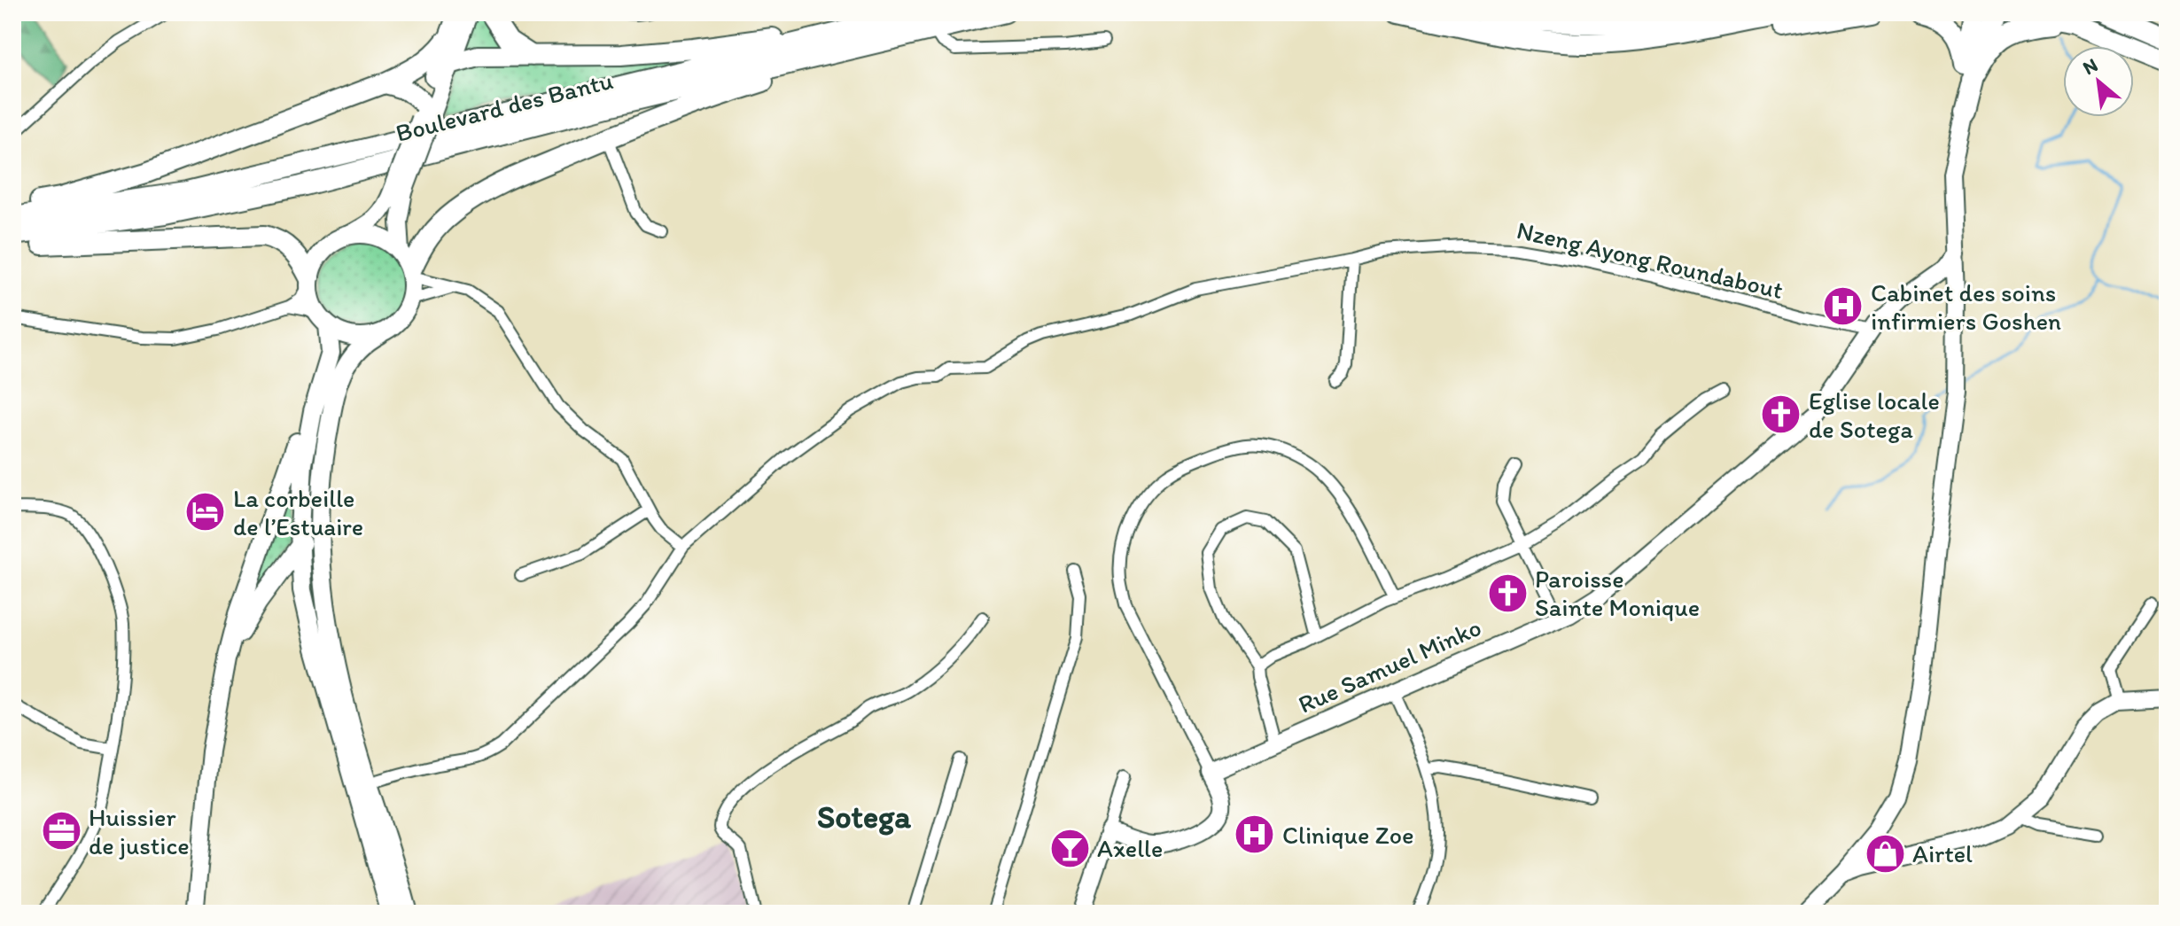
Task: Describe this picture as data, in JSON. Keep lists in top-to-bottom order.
{
  "streets": {
    "highway": ["Boulevard des Bantu"],
    "street": ["Nzeng Ayong Roundabout", "Rue Samuel Minko"]
  },
  "crossings": [
    ["Nzeng Ayong Roundabout", "Rue Samuel Minko"]
  ],
  "districts": ["Sotega"],
  "places": {
    "hospital": ["Cabinet des soins infirmiers Goshen", "Clinique Zoe"],
    "church": ["Eglise locale de Sotega", "Paroisse Sainte Monique"],
    "hotel": ["La corbeille de l’Estuaire"],
    "office": ["Huissier de justice"],
    "bar": ["Axelle"],
    "shop": ["Airtel"]
  },
  "north": "top left"
}
